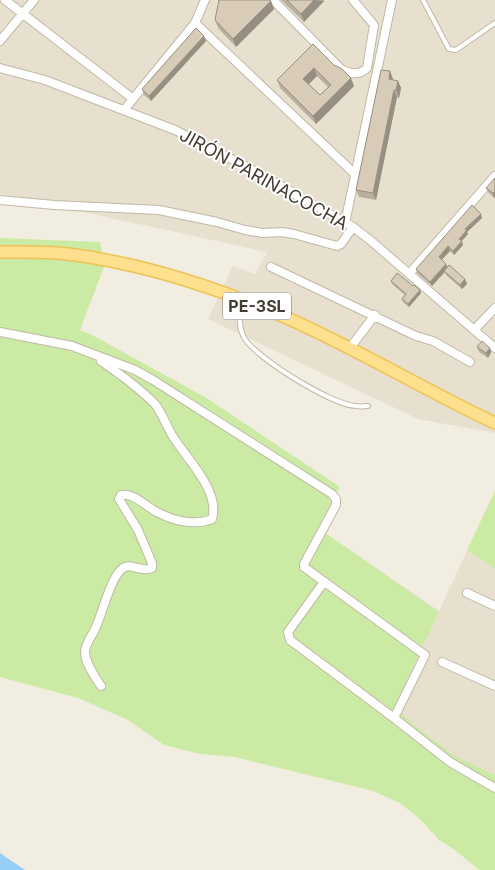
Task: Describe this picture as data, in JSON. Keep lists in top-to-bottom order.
{
  "streets": {
    "main road": ["PE-3SL"],
    "street": ["JIRÓN PARINACOCHA"]
  }
}
